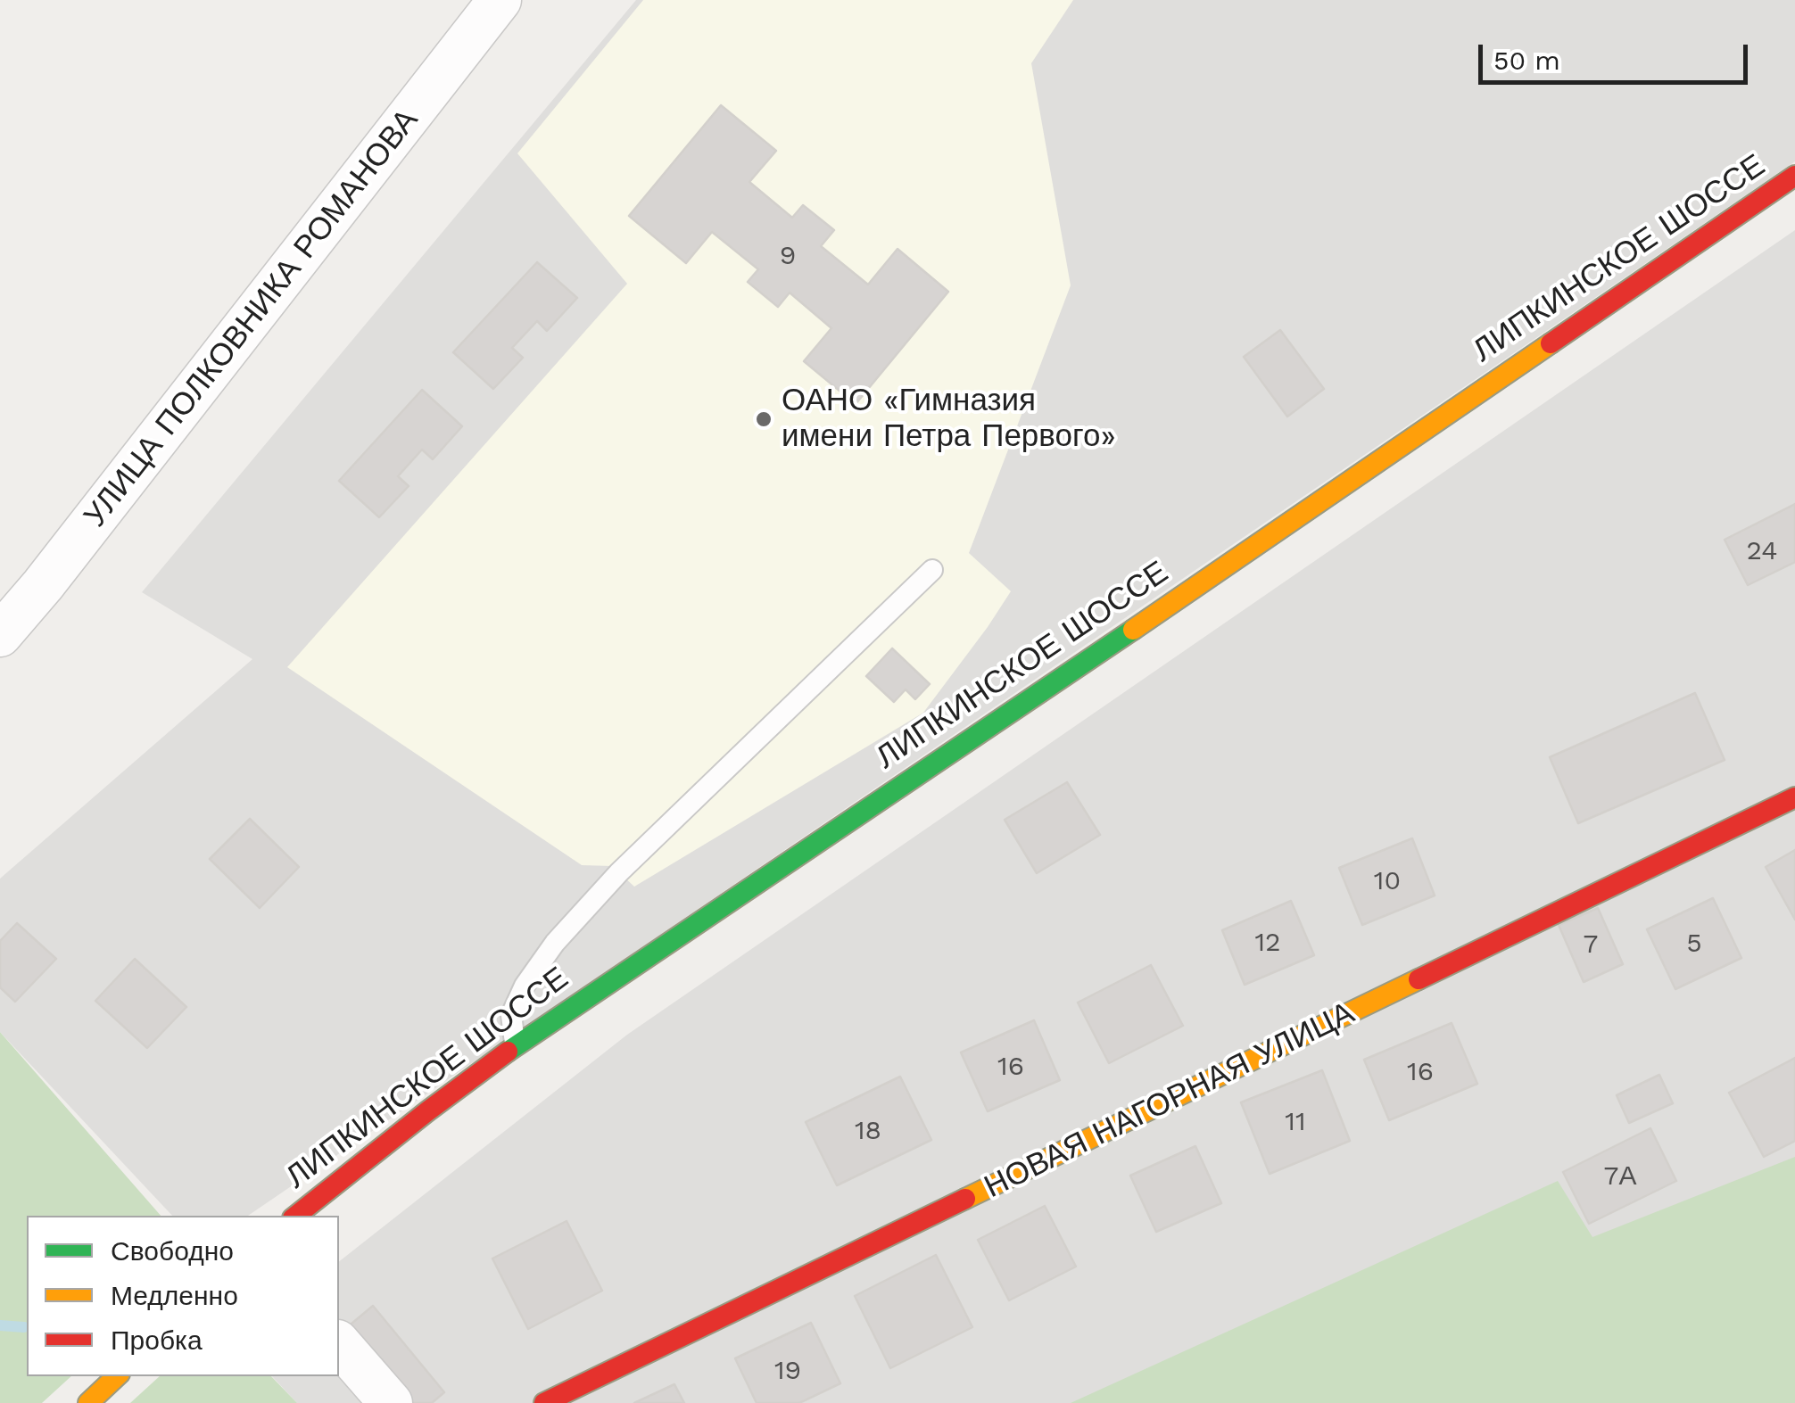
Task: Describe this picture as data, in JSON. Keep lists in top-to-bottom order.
{
  "streets": {
    "street": ["ЛИПКИНСКОЕ ШОССЕ", "УЛИЦА ПОЛКОВНИКА РОМАНОВА", "НОВАЯ НАГОРНАЯ УЛИЦА"]
  },
  "places": ["ОАНО «Гимназия имени Петра Первого»"],
  "house_numbers": [
    "9",
    "24",
    "10",
    "12",
    "5",
    "7",
    "16",
    "16",
    "11",
    "18",
    "7А",
    "19"
  ],
  "legend": ["Свободно", "Медленно", "Пробка"],
  "scale_bar": "50 m"
}
